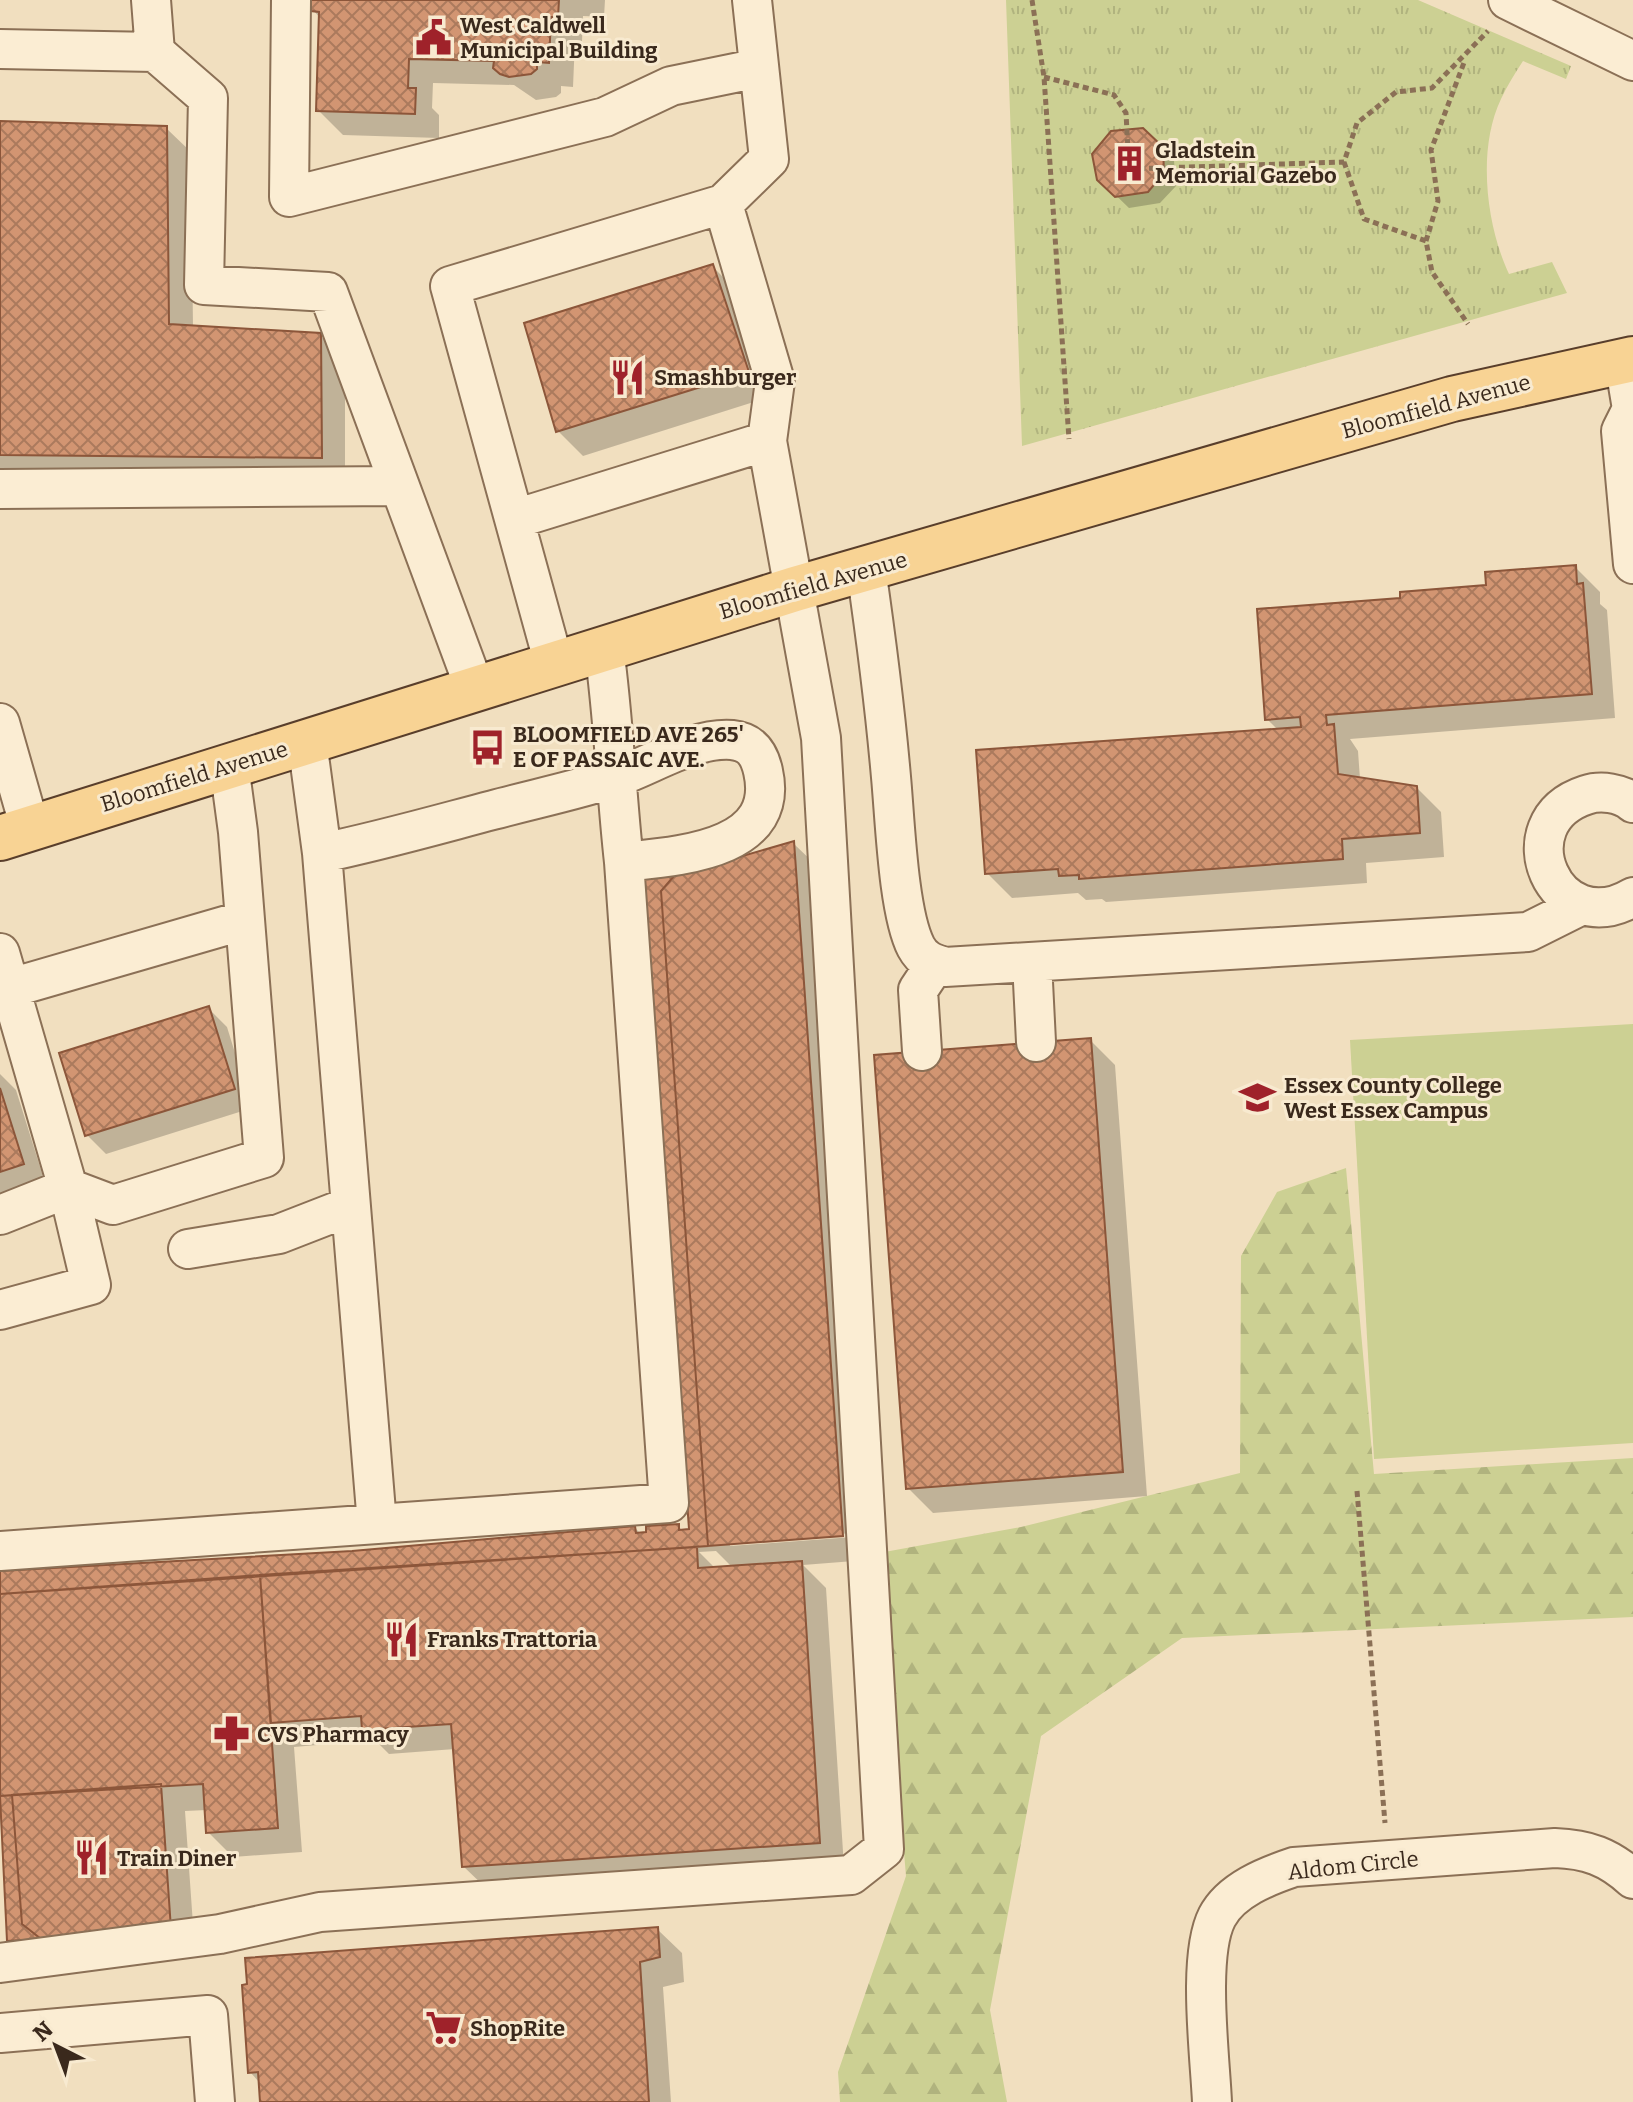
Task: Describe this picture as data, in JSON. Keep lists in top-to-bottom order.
{
  "streets": {
    "main road": ["Bloomfield Avenue"],
    "street": ["Aldom Circle"]
  },
  "places": {
    "public building": ["West Caldwell Municipal Building"],
    "building": ["Gladstein Memorial Gazebo"],
    "restaurant": ["Smashburger", "Franks Trattoria", "Train Diner"],
    "bus stop": ["BLOOMFIELD AVE 265' E OF PASSAIC AVE."],
    "school or university": ["Essex County College West Essex Campus"],
    "pharmacy": ["CVS Pharmacy"],
    "supermarket": ["ShopRite"]
  },
  "north": "top left"
}
